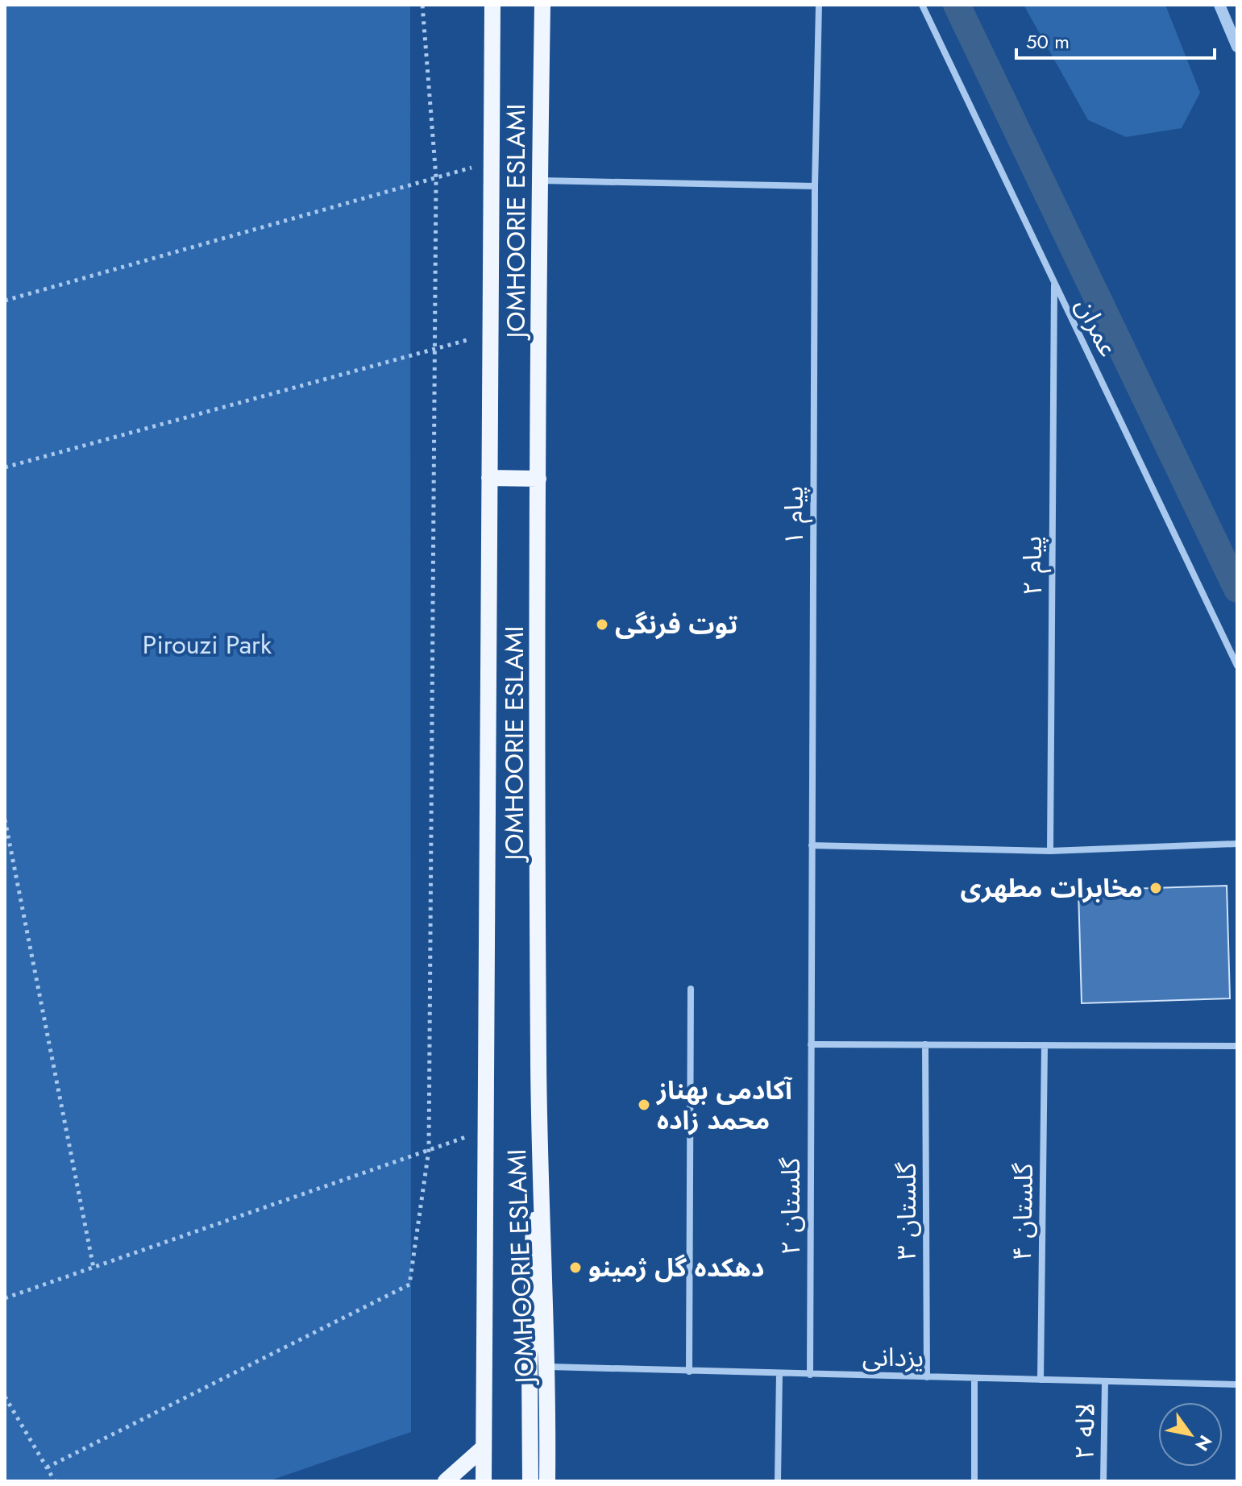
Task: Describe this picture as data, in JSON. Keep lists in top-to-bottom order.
{
  "streets": {
    "main road": ["JOMHOORIE ESLAMI"],
    "street": [
      "عمران",
      "پیام ۱",
      "پیام ۲",
      "گلستان ۲",
      "گلستان ۳",
      "گلستان ۴",
      "یزدانی",
      "لاله ۲"
    ]
  },
  "crossings": [
    ["JOMHOORIE ESLAMI", "یزدانی"],
    ["عمران", "پیام ۲"],
    ["پیام ۱", "گلستان ۲"],
    ["گلستان ۲", "یزدانی"],
    ["گلستان ۳", "یزدانی"],
    ["گلستان ۴", "یزدانی"],
    ["یزدانی", "لاله ۲"]
  ],
  "parks": ["Pirouzi Park"],
  "places": [
    "توت فرنگی",
    "مخابرات مطهری",
    "آکادمی بهناز محمد زاده",
    "دهکده گل ژمینو"
  ],
  "scale_bar": "50 m",
  "north": "bottom right"
}
